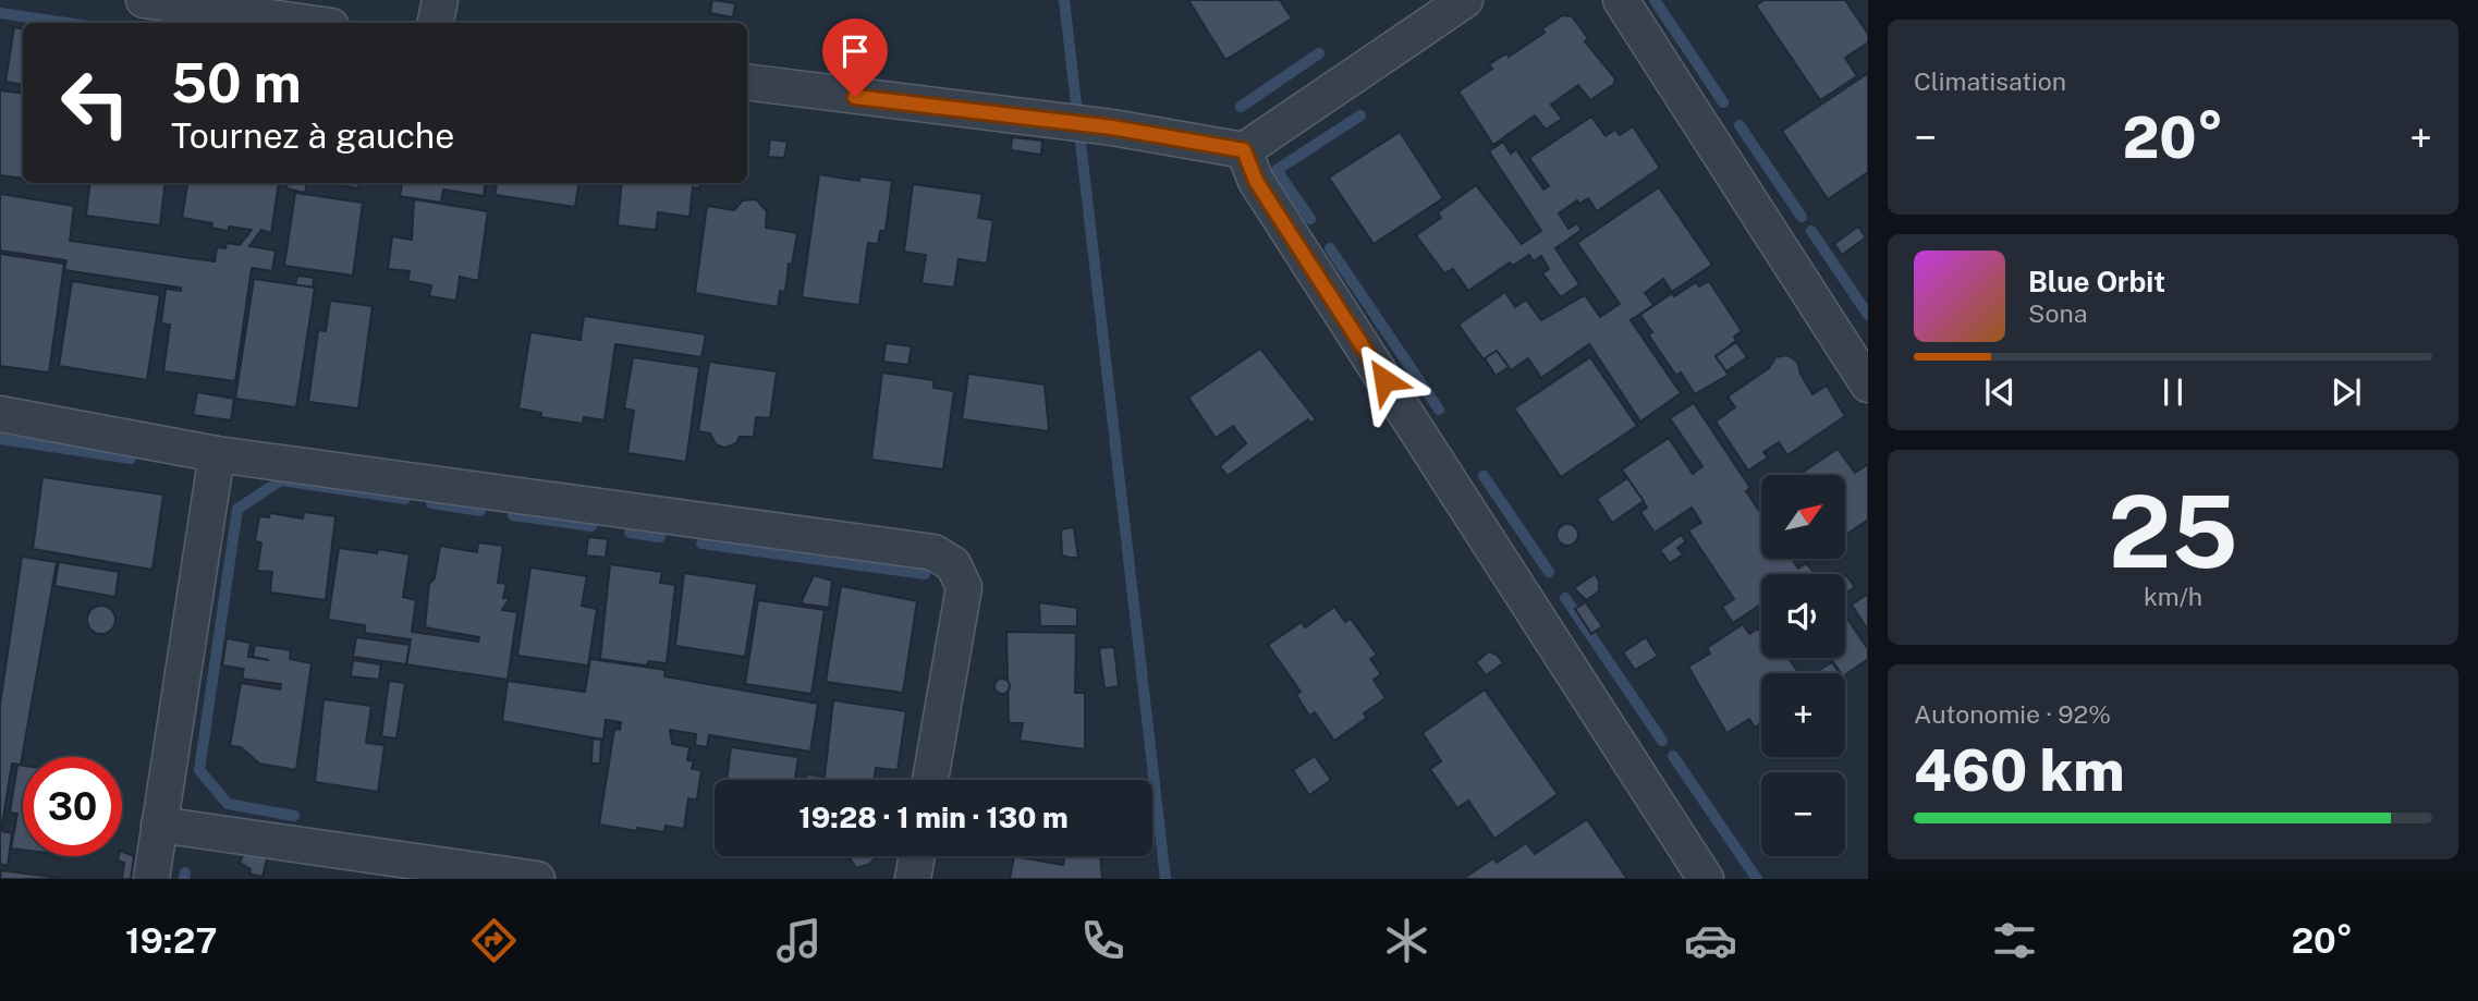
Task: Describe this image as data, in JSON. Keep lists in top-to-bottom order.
{
  "north": "top right",
  "page": {
    "tile": [
      "Climatisation",
      ["25", "km/h"],
      ["Autonomie · 92%", "460 km"]
    ],
    "turn": ["50 m", "Tournez à gauche"],
    "heat": ["−", "20°", "+"],
    "song": ["Blue Orbit", "Sona"],
    "map_buttons": ["+", "−"],
    "limit": "30",
    "trip": "19:28 · 1 min · 130 m",
    "tabs": ["19:27", "20°"]
  }
}
